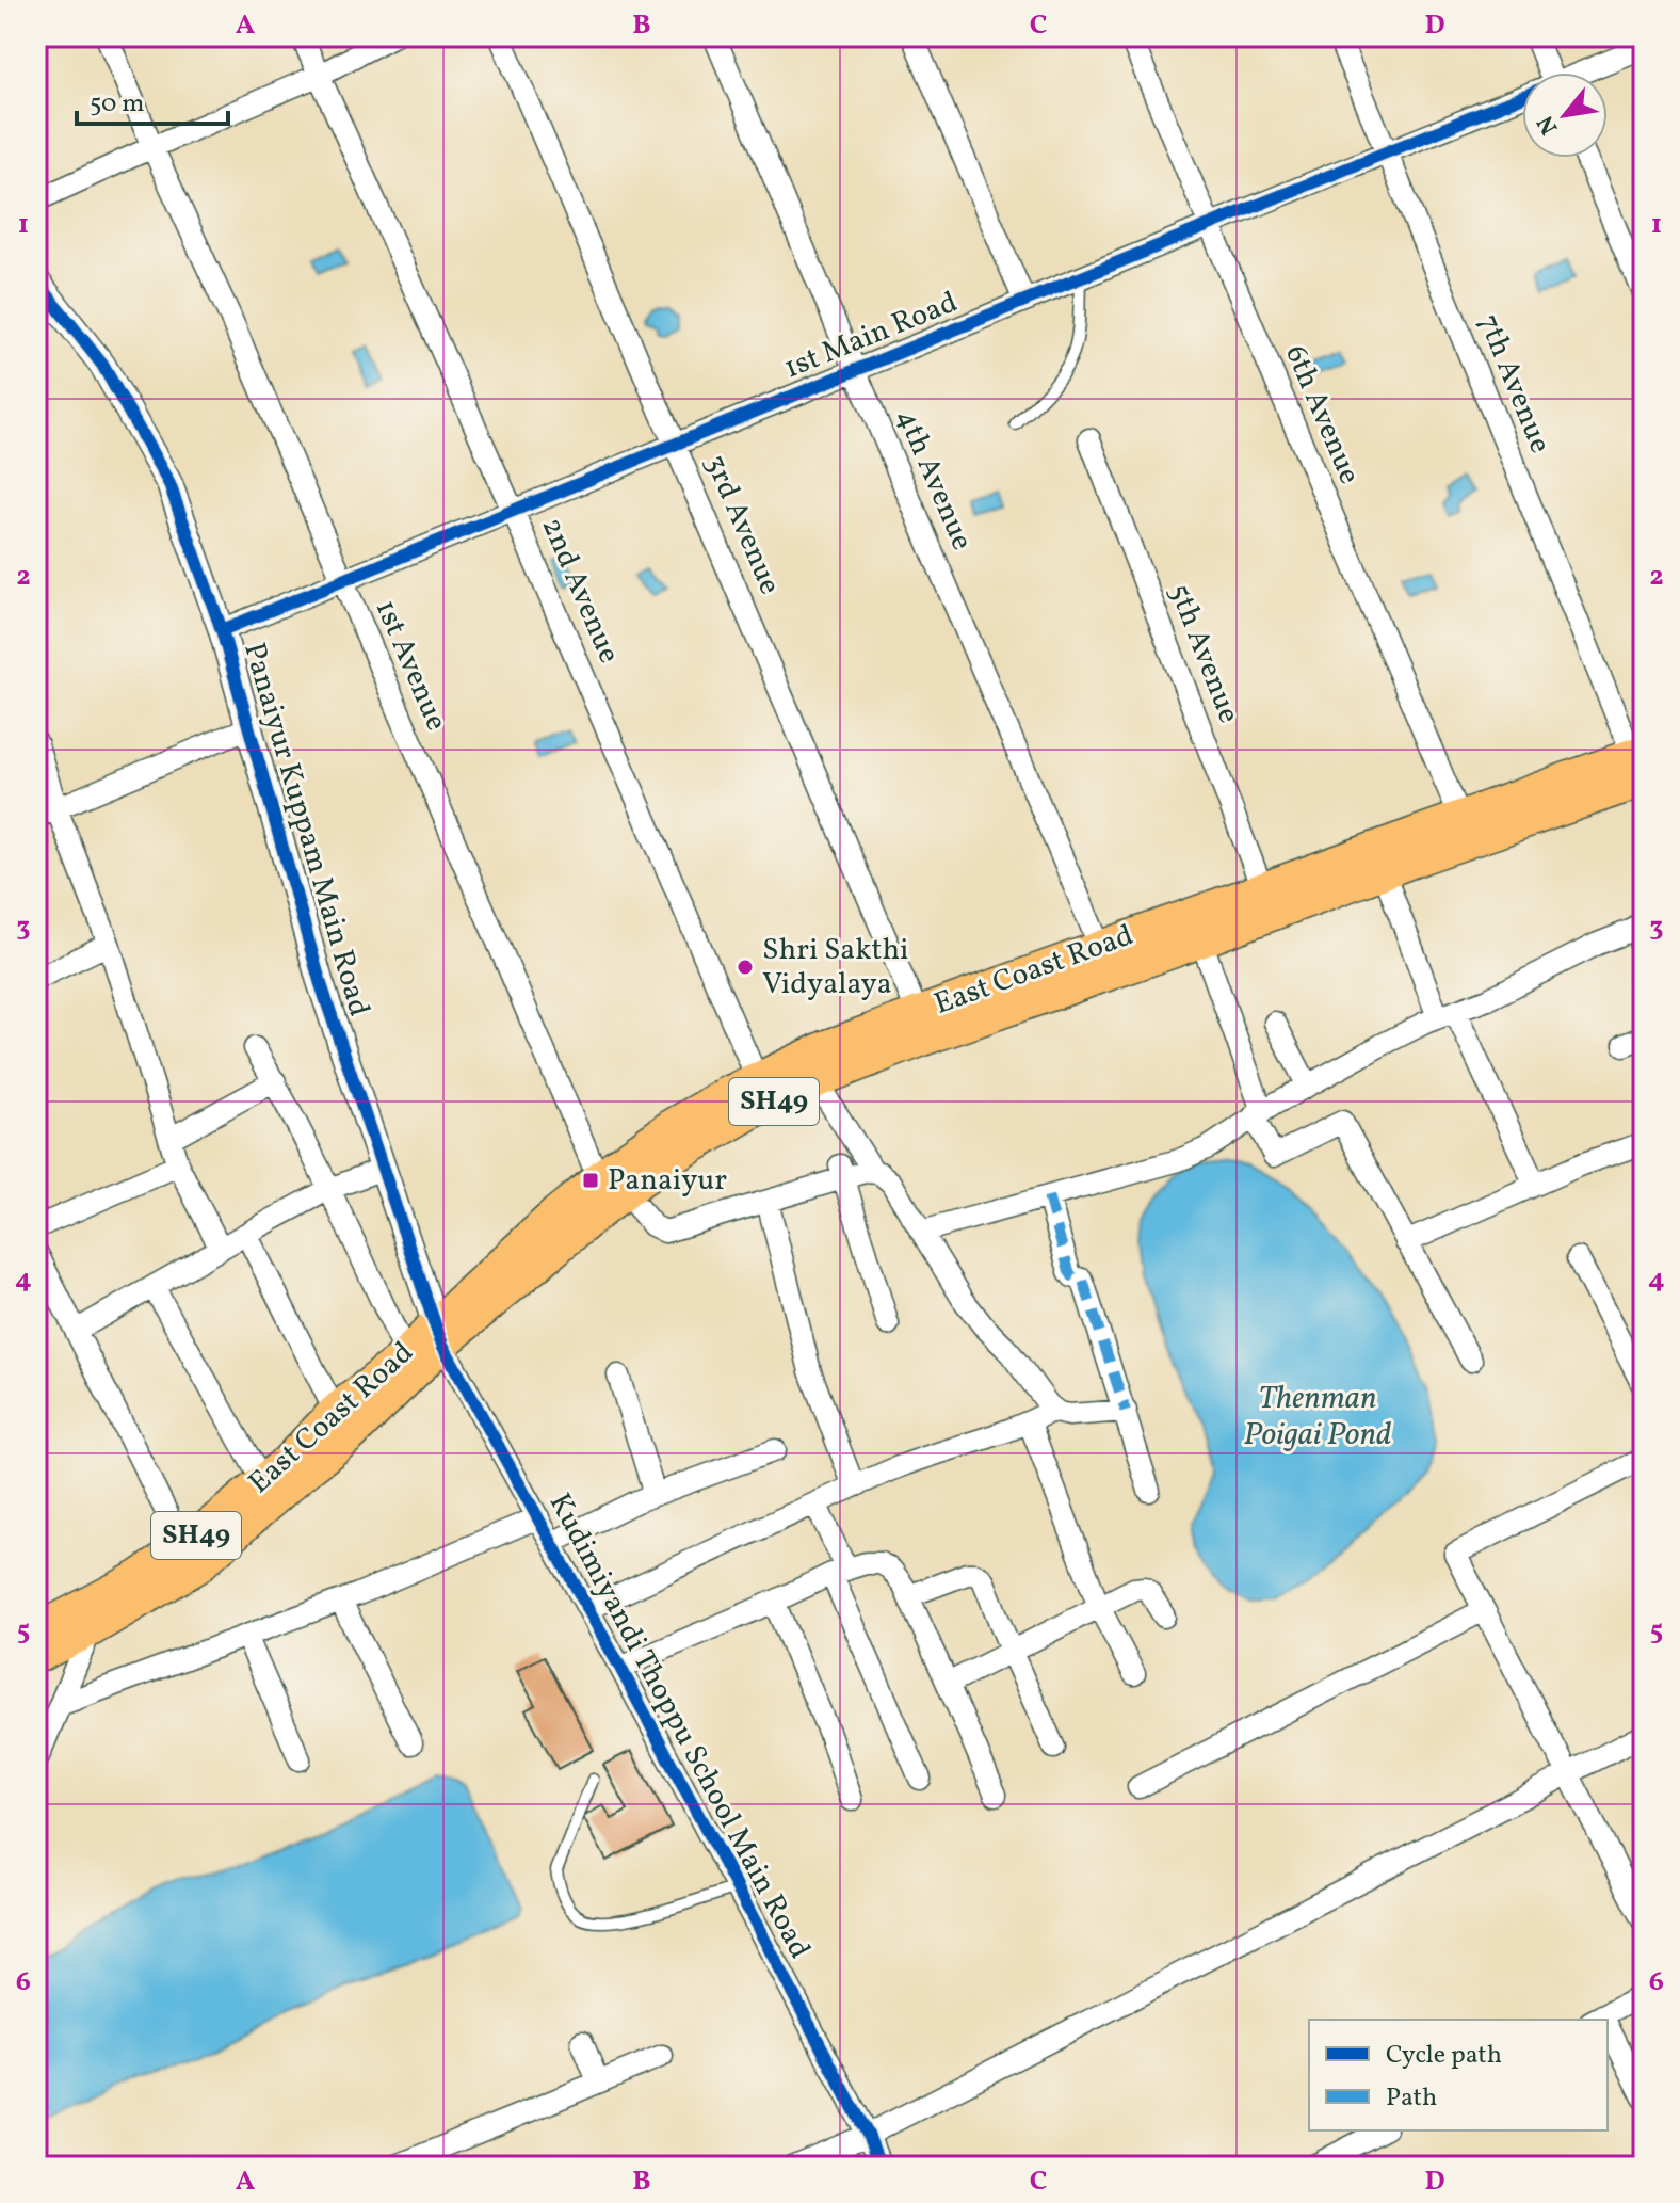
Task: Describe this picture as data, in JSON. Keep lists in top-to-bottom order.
{
  "streets": {
    "main road": ["East Coast Road", "SH49"],
    "street": [
      "1st Main Road",
      "7th Avenue",
      "6th Avenue",
      "4th Avenue",
      "3rd Avenue",
      "2nd Avenue",
      "5th Avenue",
      "1st Avenue",
      "Panaiyur Kuppam Main Road",
      "Kudimiyandi Thoppu School Main Road"
    ]
  },
  "crossings": [
    ["1st Main Road", "7th Avenue"],
    ["1st Main Road", "6th Avenue"],
    ["1st Main Road", "4th Avenue"],
    ["1st Main Road", "3rd Avenue"],
    ["1st Main Road", "2nd Avenue"],
    ["1st Main Road", "1st Avenue"],
    ["1st Main Road", "Panaiyur Kuppam Main Road"],
    ["7th Avenue", "East Coast Road"],
    ["6th Avenue", "East Coast Road"],
    ["4th Avenue", "East Coast Road"],
    ["3rd Avenue", "East Coast Road"],
    ["2nd Avenue", "East Coast Road"],
    ["5th Avenue", "East Coast Road"],
    ["1st Avenue", "East Coast Road"],
    ["Panaiyur Kuppam Main Road", "East Coast Road"],
    ["Panaiyur Kuppam Main Road", "Kudimiyandi Thoppu School Main Road"],
    ["East Coast Road", "Kudimiyandi Thoppu School Main Road"]
  ],
  "water": ["Thenman Poigai Pond"],
  "places": {
    "other": ["Shri Sakthi Vidyalaya"],
    "transit": ["Panaiyur"]
  },
  "legend": ["Cycle path", "Path"],
  "scale_bar": "50 m",
  "north": "bottom left",
  "grid": {
    "columns": [
      "A",
      "B",
      "C",
      "D"
    ],
    "rows": [
      "1",
      "2",
      "3",
      "4",
      "5",
      "6"
    ]
  }
}
